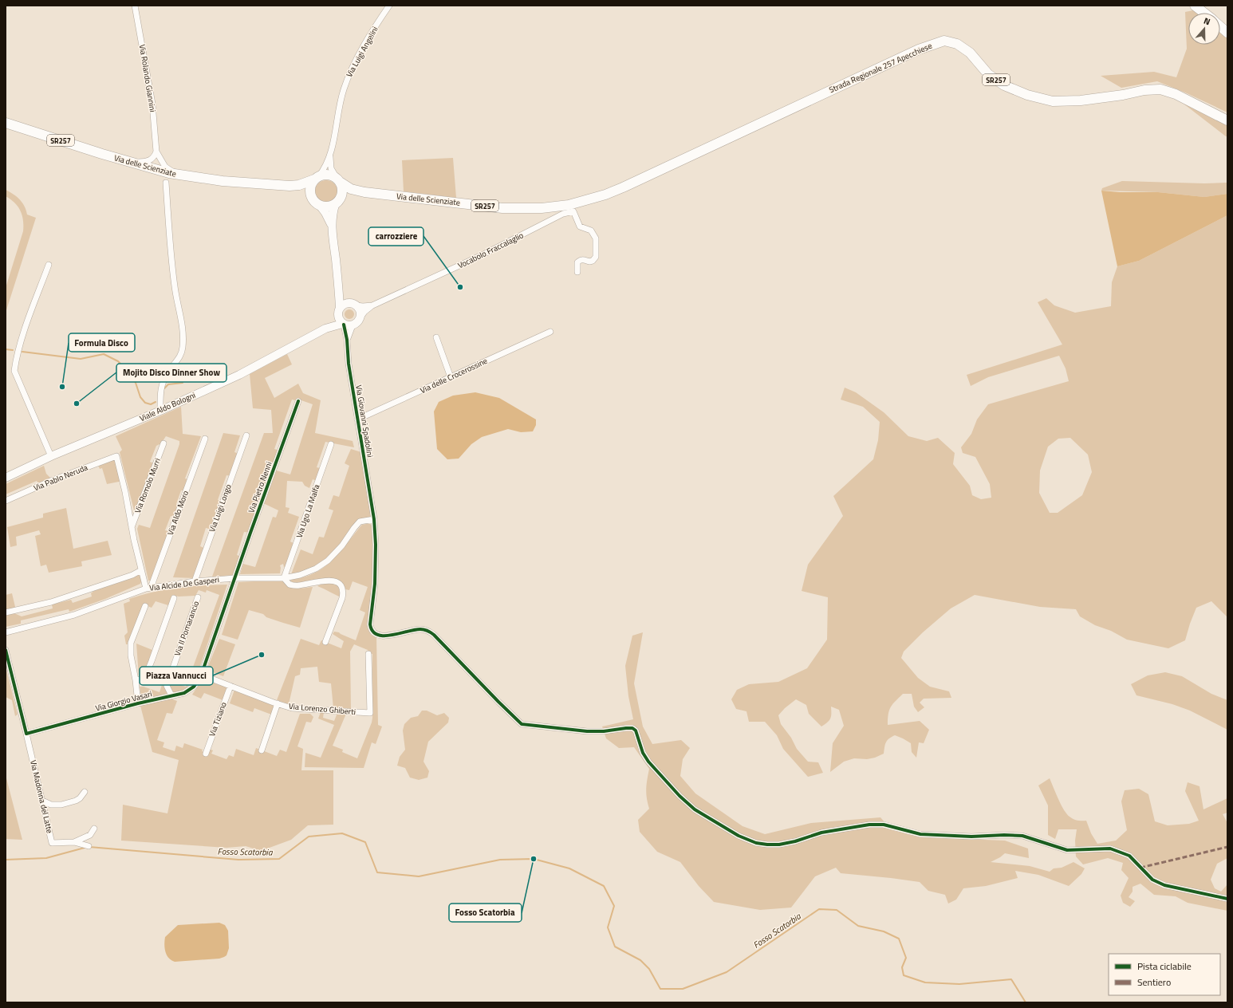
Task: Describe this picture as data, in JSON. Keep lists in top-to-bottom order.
{
  "streets": {
    "main road": [
      "Strada Regionale 257 Apecchiese",
      "SR257",
      "Via delle Scienziate",
      "Viale Aldo Bologni"
    ],
    "street": [
      "Via Luigi Angelini",
      "Via Rolando Giannini",
      "Vocabolo Fraccalaglio",
      "Via delle Crocerossine",
      "Via Giovanni Spadolini",
      "Via Pablo Neruda",
      "Via Romolo Murri",
      "Via Pietro Nenni",
      "Via Luigi Longo",
      "Via Ugo La Malfa",
      "Via Aldo Moro",
      "Via Alcide De Gasperi",
      "Via Il Pomarancio",
      "Via Giorgio Vasari",
      "Via Lorenzo Ghiberti",
      "Via Tiziano",
      "Via Madonna del Latte"
    ]
  },
  "crossings": [
    ["Via Luigi Angelini", "SR257"],
    ["Via Luigi Angelini", "Via delle Scienziate"],
    ["Strada Regionale 257 Apecchiese", "Via delle Scienziate"],
    ["Via Rolando Giannini", "Via delle Scienziate"],
    ["SR257", "Via delle Scienziate"],
    ["Via delle Crocerossine", "Via Giovanni Spadolini"],
    ["Viale Aldo Bologni", "Via Giovanni Spadolini"],
    ["Via Giovanni Spadolini", "Via Alcide De Gasperi"],
    ["Via Pablo Neruda", "Via Romolo Murri"],
    ["Via Romolo Murri", "Via Aldo Moro"],
    ["Via Romolo Murri", "Via Alcide De Gasperi"],
    ["Via Pietro Nenni", "Via Alcide De Gasperi"],
    ["Via Pietro Nenni", "Via Giorgio Vasari"],
    ["Via Luigi Longo", "Via Alcide De Gasperi"],
    ["Via Ugo La Malfa", "Via Alcide De Gasperi"],
    ["Via Aldo Moro", "Via Alcide De Gasperi"],
    ["Via Alcide De Gasperi", "Via Giorgio Vasari"],
    ["Via Il Pomarancio", "Via Giorgio Vasari"],
    ["Via Giorgio Vasari", "Via Lorenzo Ghiberti"],
    ["Via Giorgio Vasari", "Via Madonna del Latte"],
    ["Via Lorenzo Ghiberti", "Via Tiziano"]
  ],
  "water": ["Fosso Scatorbia"],
  "places": [
    "carrozziere",
    "Formula Disco",
    "Mojito Disco Dinner Show",
    "Piazza Vannucci",
    "Fosso Scatorbia"
  ],
  "legend": ["Pista ciclabile", "Sentiero"],
  "north": "top"
}
